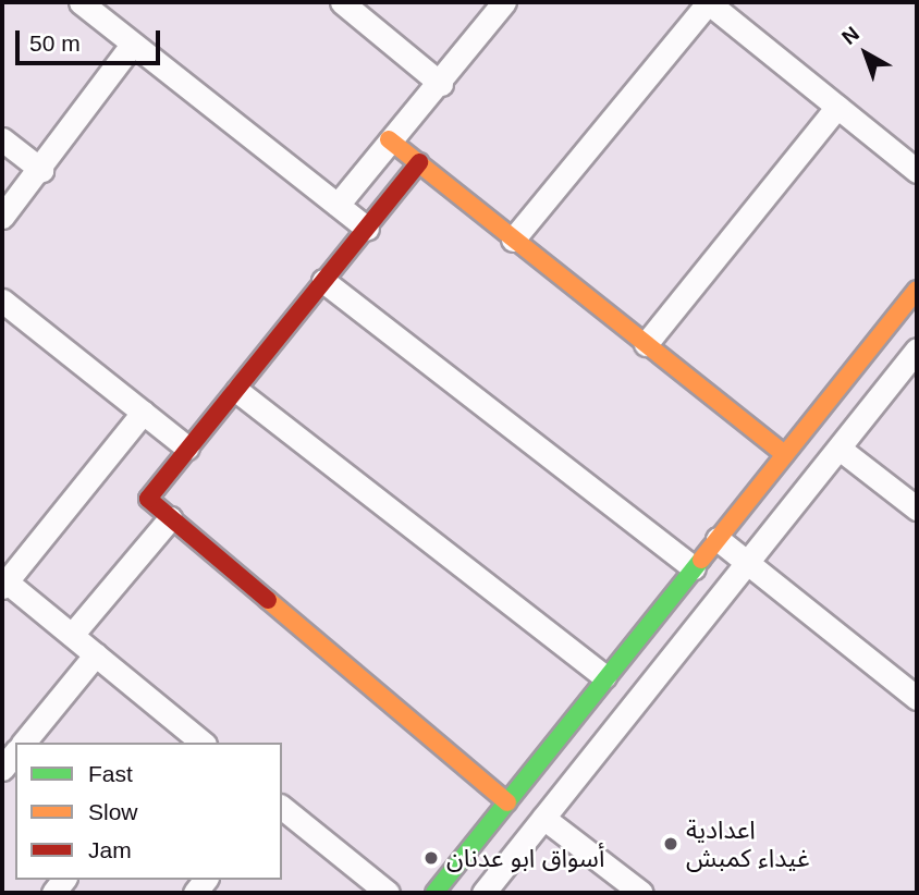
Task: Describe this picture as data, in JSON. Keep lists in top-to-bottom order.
{
  "places": ["اعدادية غيداء كمبش", "أسواق ابو عدنان"],
  "legend": ["Fast", "Slow", "Jam"],
  "scale_bar": "50 m",
  "north": "top left"
}
